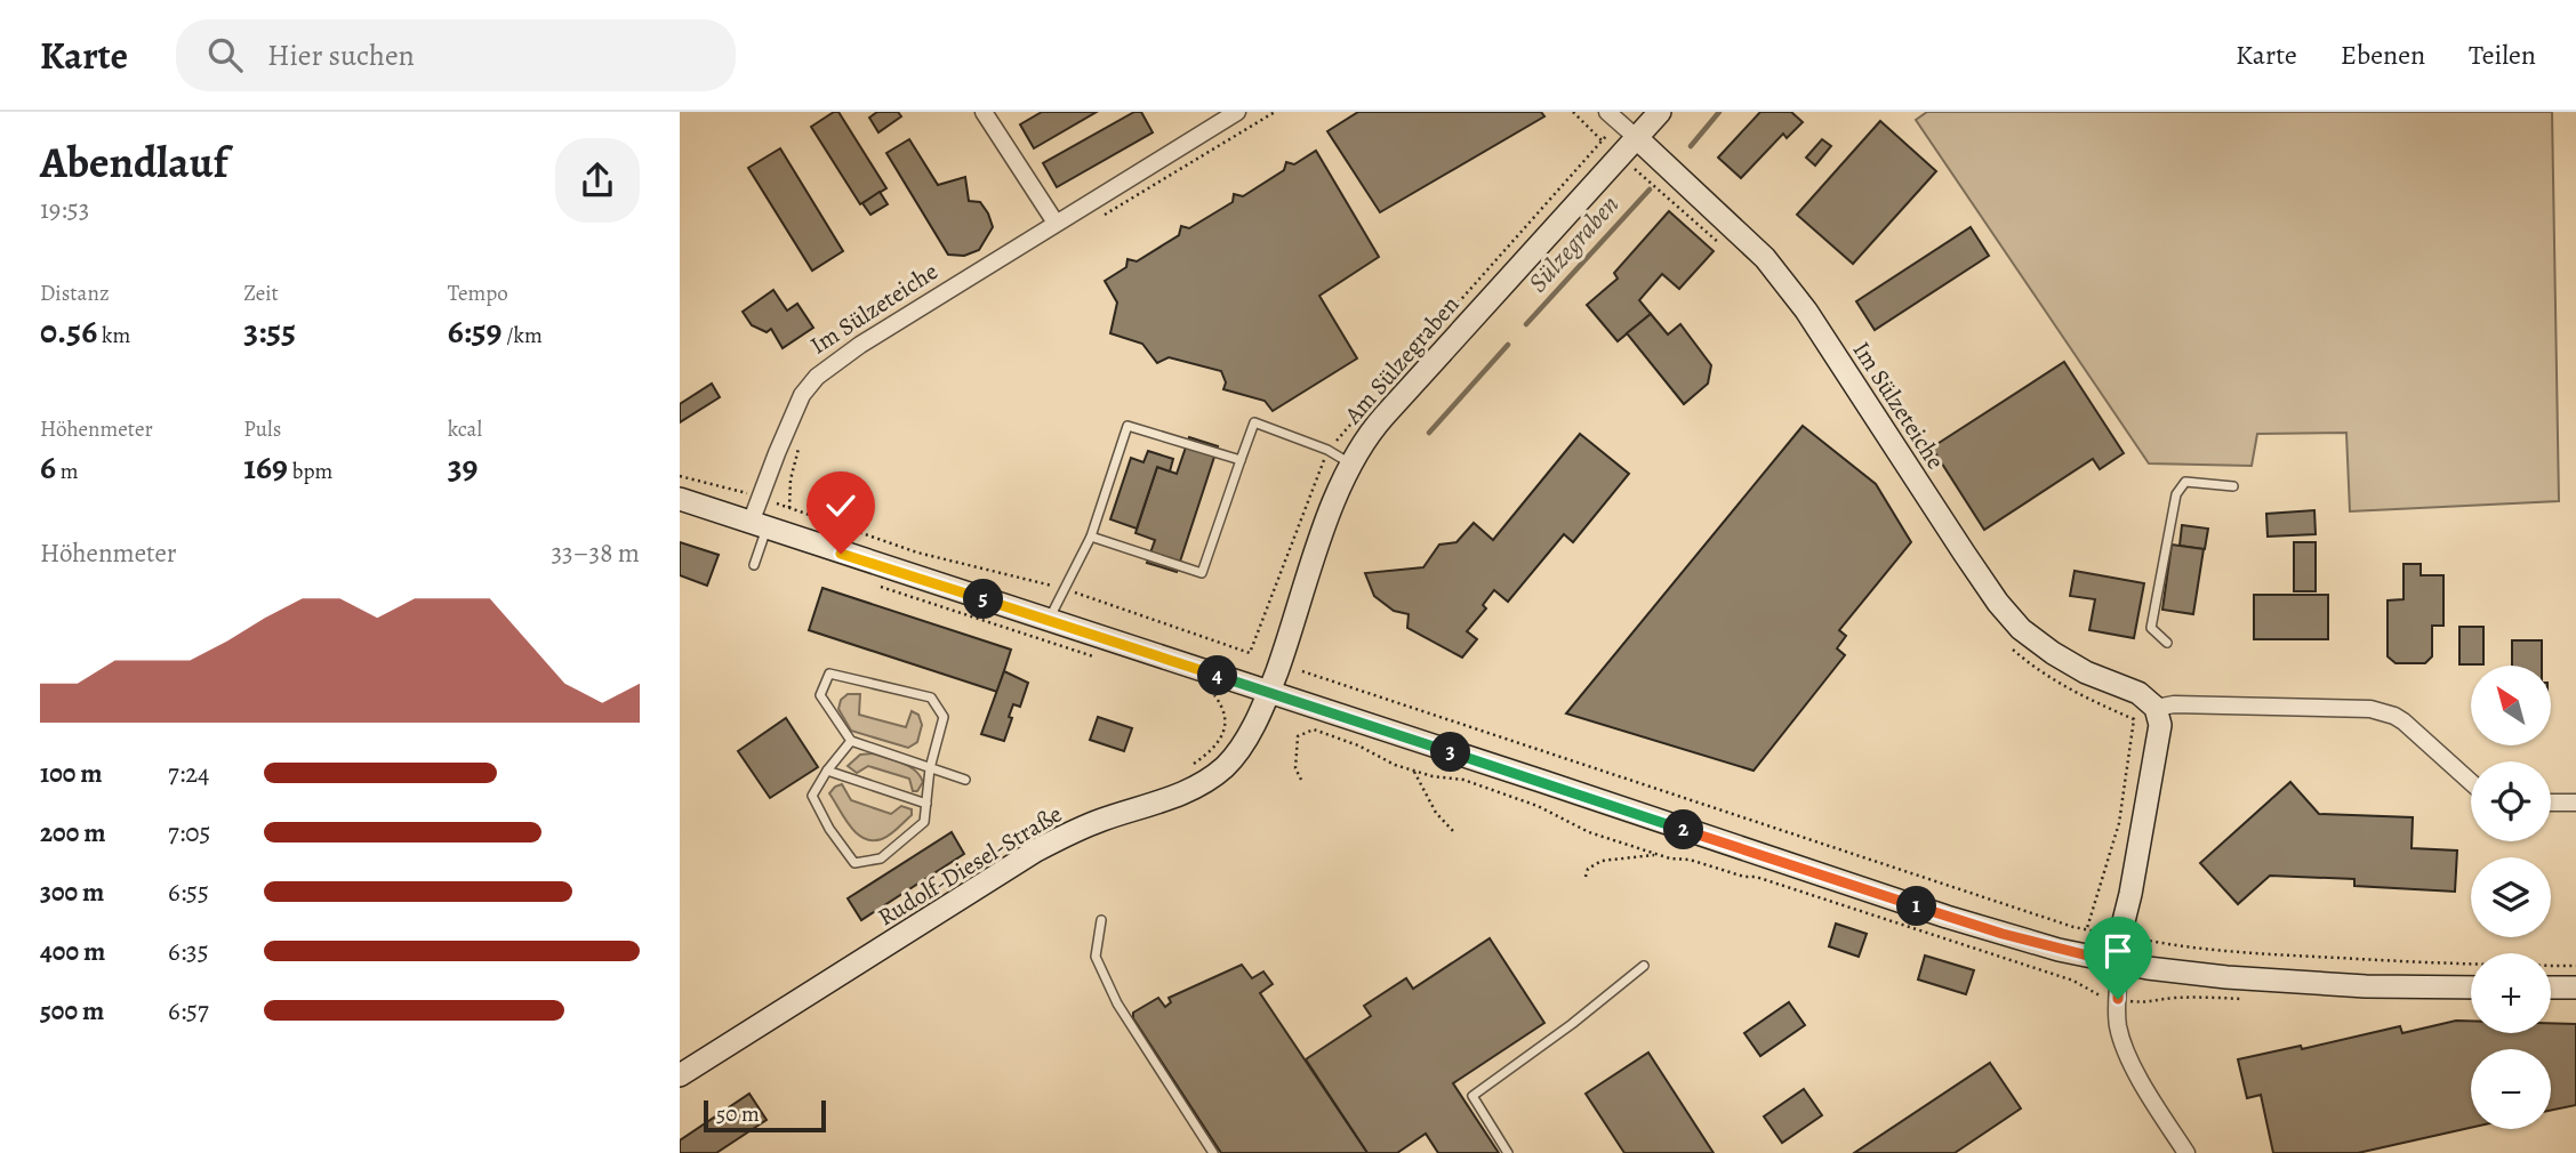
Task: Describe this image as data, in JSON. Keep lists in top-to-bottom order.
{
  "streets": {
    "street": ["Im Sülzeteiche", "Am Sülzegraben", "Rudolf-Diesel-Straße"]
  },
  "crossings": [
    ["Im Sülzeteiche", "Am Sülzegraben"],
    ["Am Sülzegraben", "Rudolf-Diesel-Straße"]
  ],
  "water": ["Sülzegraben"],
  "scale_bar": "50 m",
  "north": "top left",
  "page": {
    "header": "Karte",
    "search": "Hier suchen",
    "nav": ["Karte", "Ebenen", "Teilen"],
    "heading": ["Abendlauf", "19:53"],
    "stats": [
      ["Distanz", "0.56 km"],
      ["Zeit", "3:55"],
      ["Tempo", "6:59 /km"],
      ["Höhenmeter", "6 m"],
      ["Puls", "169 bpm"],
      ["kcal", "39"]
    ],
    "chart": ["Höhenmeter", "33–38 m"],
    "pins": [
      "5",
      "4",
      "3",
      "2",
      "1"
    ],
    "map_buttons": ["+", "−"],
    "list": [
      {
        "name": "100 m",
        "note": "7:24"
      },
      {
        "name": "200 m",
        "note": "7:05"
      },
      {
        "name": "300 m",
        "note": "6:55"
      },
      {
        "name": "400 m",
        "note": "6:35"
      },
      {
        "name": "500 m",
        "note": "6:57"
      }
    ],
    "scale": "50 m"
  }
}
